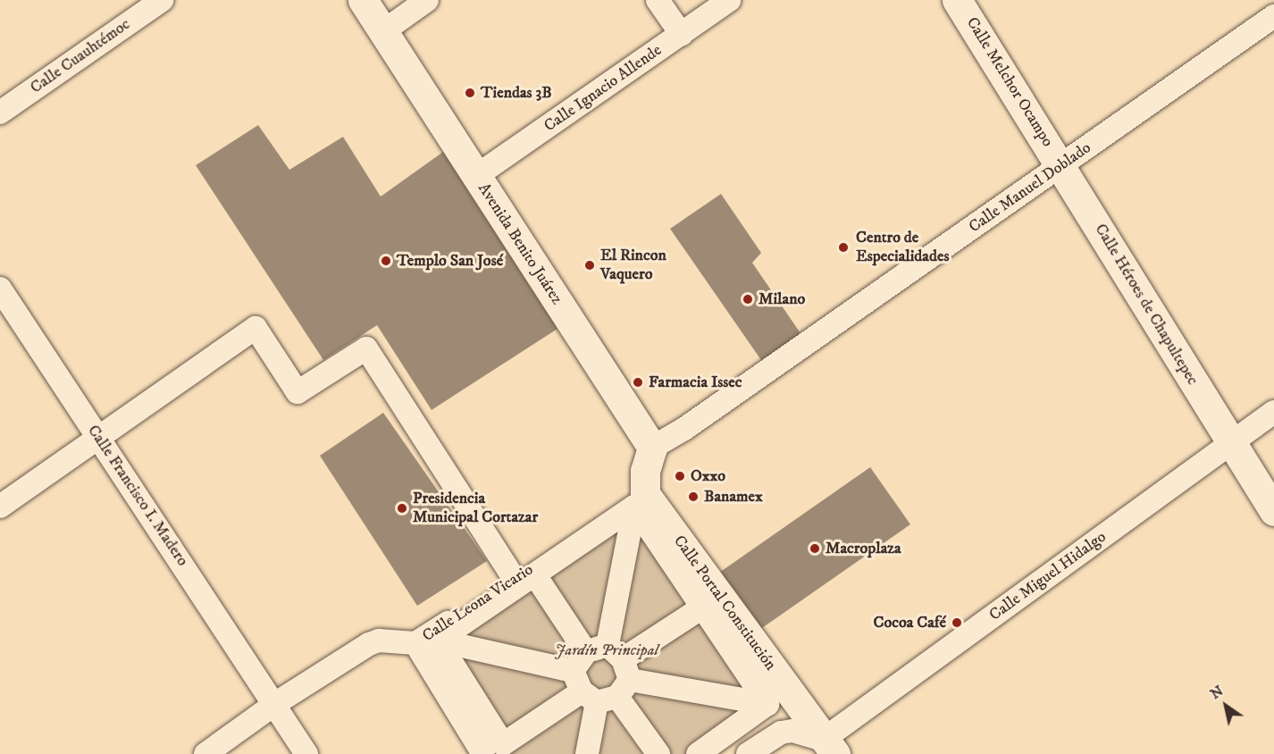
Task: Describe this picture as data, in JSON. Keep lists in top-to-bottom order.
{
  "streets": {
    "street": [
      "Calle Cuauhtémoc",
      "Calle Melchor Ocampo",
      "Calle Ignacio Allende",
      "Calle Manuel Doblado",
      "Avenida Benito Juárez",
      "Calle Héroes de Chapultepec",
      "Calle Francisco I. Madero",
      "Calle Miguel Hidalgo",
      "Calle Leona Vicario",
      "Calle Portal Constitución"
    ]
  },
  "crossings": [
    ["Calle Melchor Ocampo", "Calle Manuel Doblado"],
    ["Calle Melchor Ocampo", "Calle Héroes de Chapultepec"],
    ["Calle Ignacio Allende", "Avenida Benito Juárez"],
    ["Calle Manuel Doblado", "Avenida Benito Juárez"],
    ["Calle Manuel Doblado", "Calle Héroes de Chapultepec"],
    ["Calle Héroes de Chapultepec", "Calle Miguel Hidalgo"],
    ["Calle Francisco I. Madero", "Calle Leona Vicario"],
    ["Calle Miguel Hidalgo", "Calle Portal Constitución"],
    ["Calle Leona Vicario", "Calle Portal Constitución"]
  ],
  "parks": ["Jardín Principal"],
  "places": [
    "Tiendas 3B",
    "Centro de Especialidades",
    "Templo San José",
    "El Rincon Vaquero",
    "Milano",
    "Farmacia Issec",
    "Oxxo",
    "Banamex",
    "Presidencia Municipal Cortazar",
    "Macroplaza",
    "Cocoa Café"
  ],
  "north": "top left"
}
